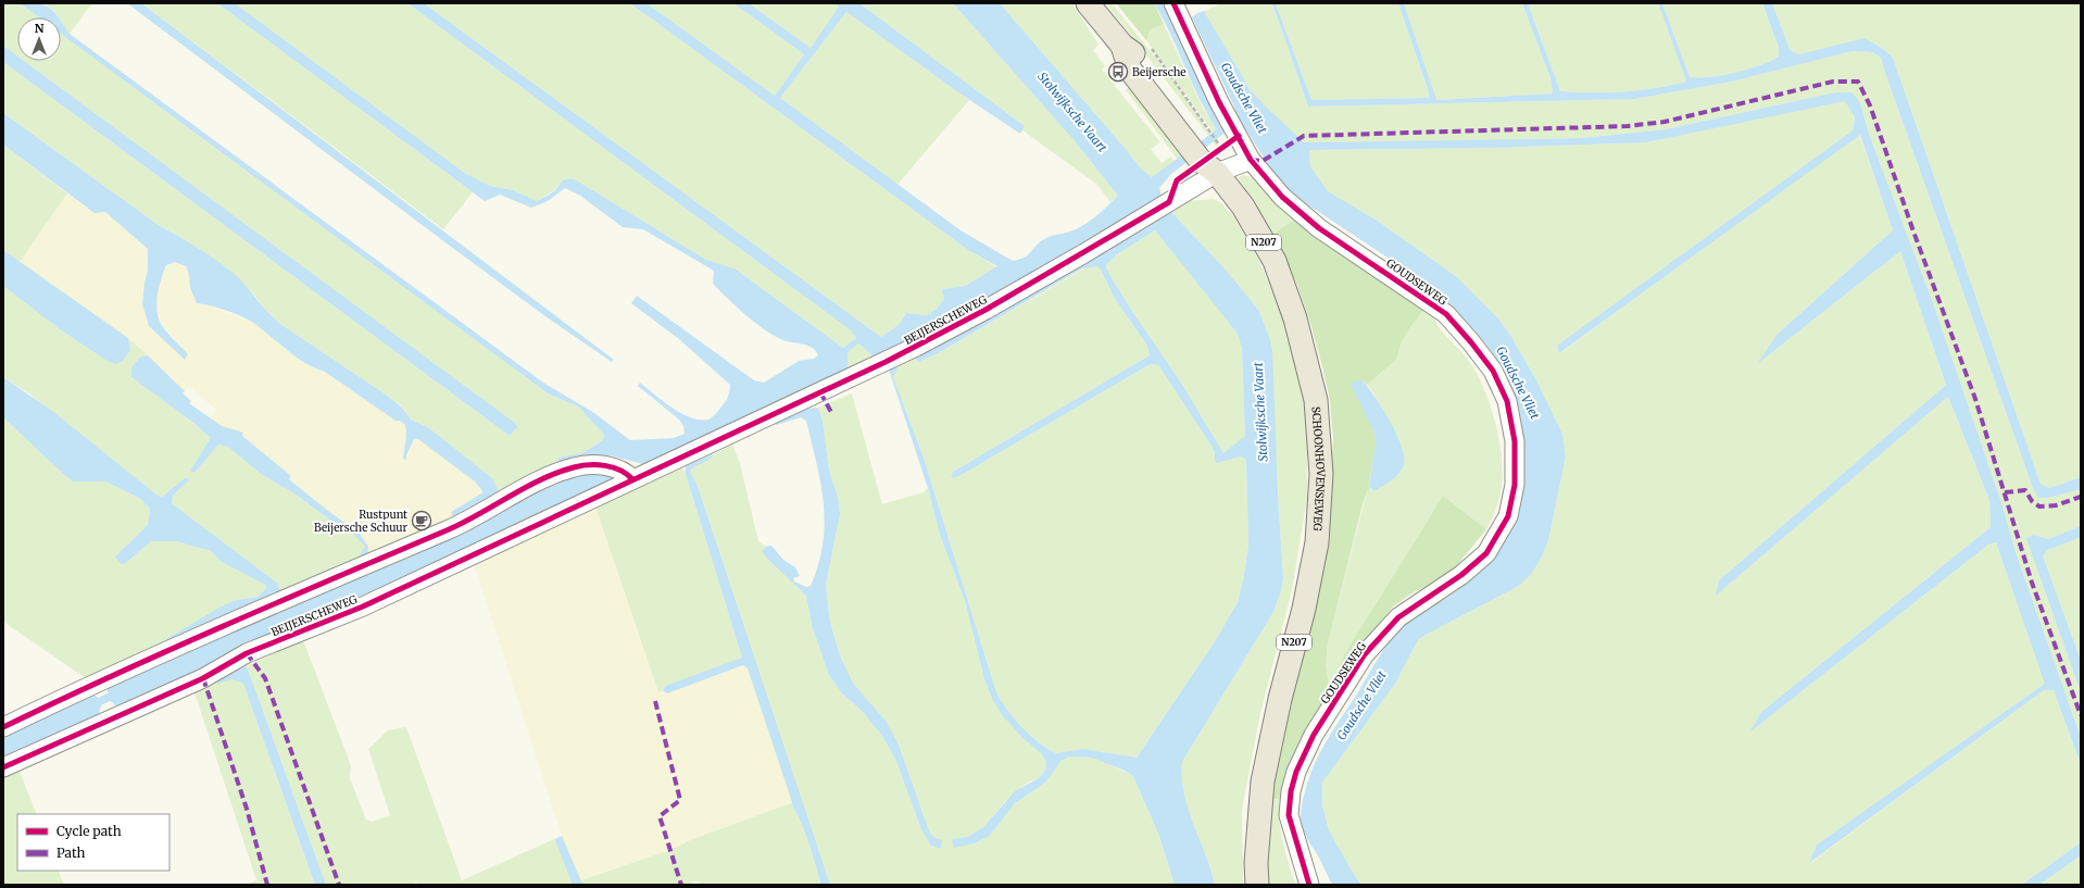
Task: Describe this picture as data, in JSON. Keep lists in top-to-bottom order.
{
  "streets": {
    "main road": ["N207", "SCHOONHOVENSEWEG"],
    "street": ["GOUDSEWEG", "BEIJERSCHEWEG"]
  },
  "crossings": [
    ["BEIJERSCHEWEG", "SCHOONHOVENSEWEG"]
  ],
  "water": ["Goudsche Vliet", "Stolwijksche Vaart"],
  "places": {
    "bus stop": ["Beijersche"],
    "cafe": ["Rustpunt Beijersche Schuur"]
  },
  "legend": ["Cycle path", "Path"],
  "north": "top"
}
